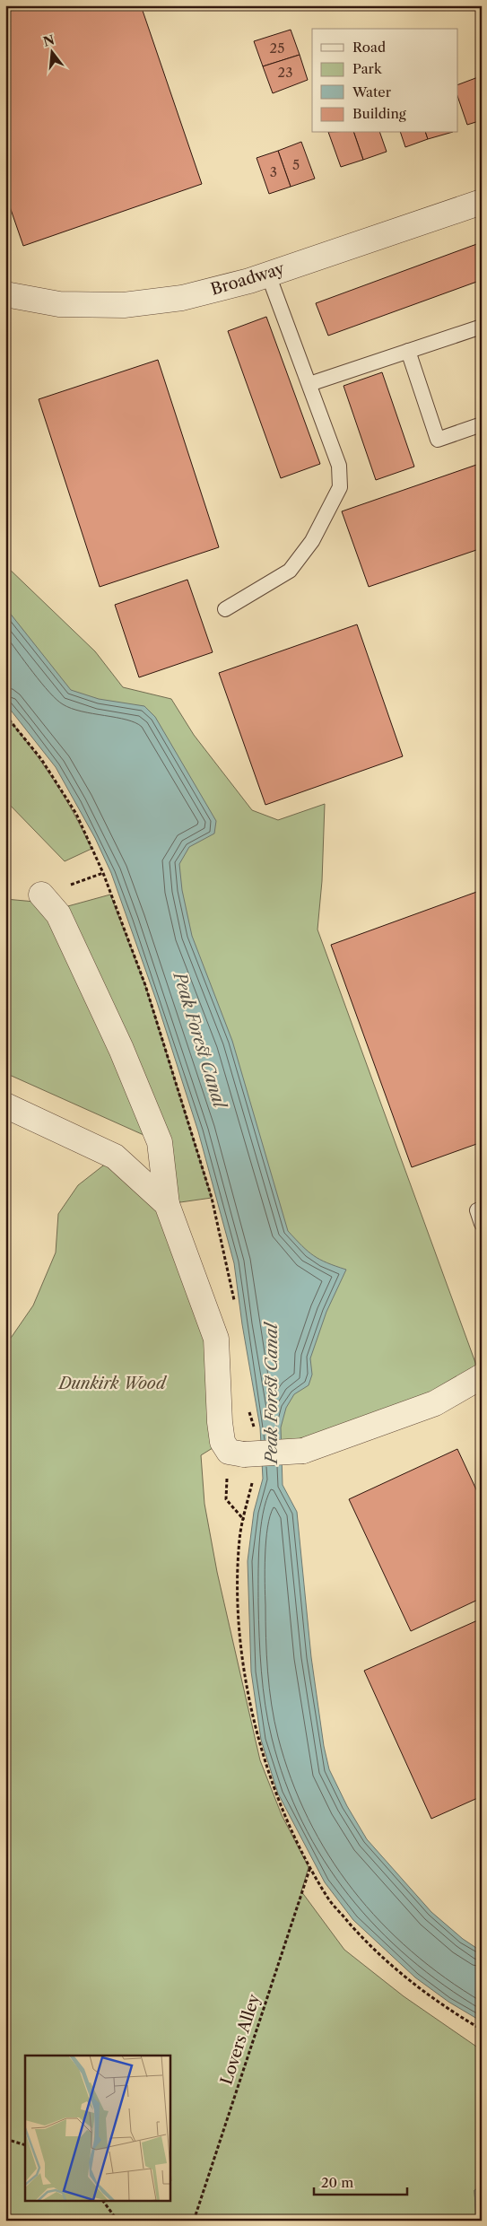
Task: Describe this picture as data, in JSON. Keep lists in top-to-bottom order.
{
  "streets": {
    "street": ["Broadway"],
    "path": ["Lovers Alley"]
  },
  "water": ["Peak Forest Canal"],
  "parks": ["Dunkirk Wood"],
  "house_numbers": [
    "25",
    "23",
    "5",
    "3"
  ],
  "legend": [
    "Road",
    "Park",
    "Water",
    "Building"
  ],
  "scale_bar": "20 m",
  "north": "top"
}
